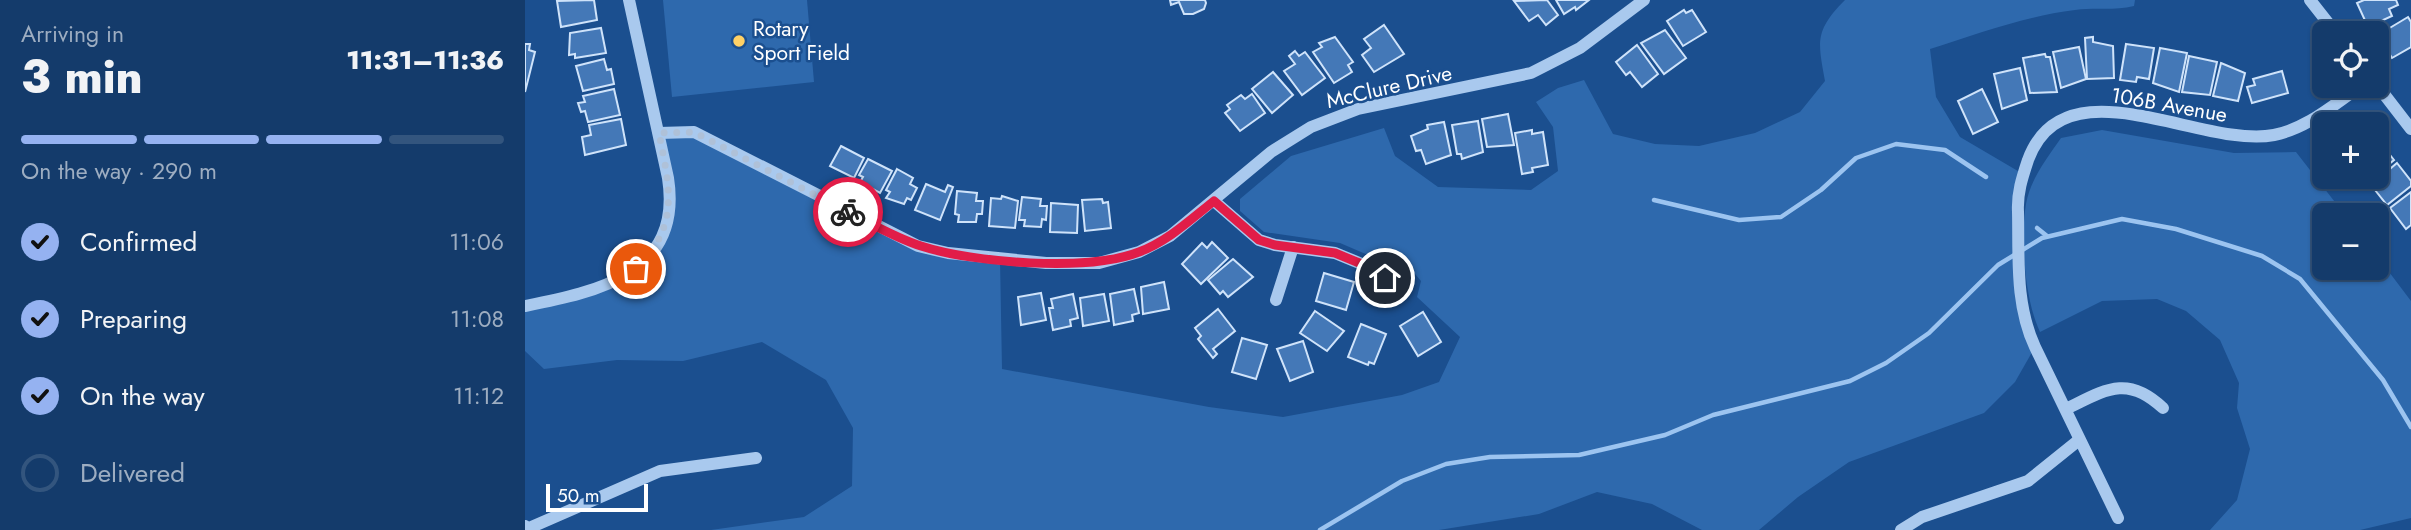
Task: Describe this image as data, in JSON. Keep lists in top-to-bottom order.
{
  "streets": {
    "street": ["McClure Drive", "106B Avenue"]
  },
  "places": ["Rotary Sport Field"],
  "scale_bar": "50 m",
  "page": {
    "heading": ["3 min", "Arriving in", "11:31–11:36"],
    "map_buttons": ["+", "−"],
    "bar": "On the way · 290 m",
    "list": [
      ["Confirmed", "11:06"],
      ["Preparing", "11:08"],
      ["On the way", "11:12"],
      "Delivered"
    ],
    "scale": "50 m"
  }
}
